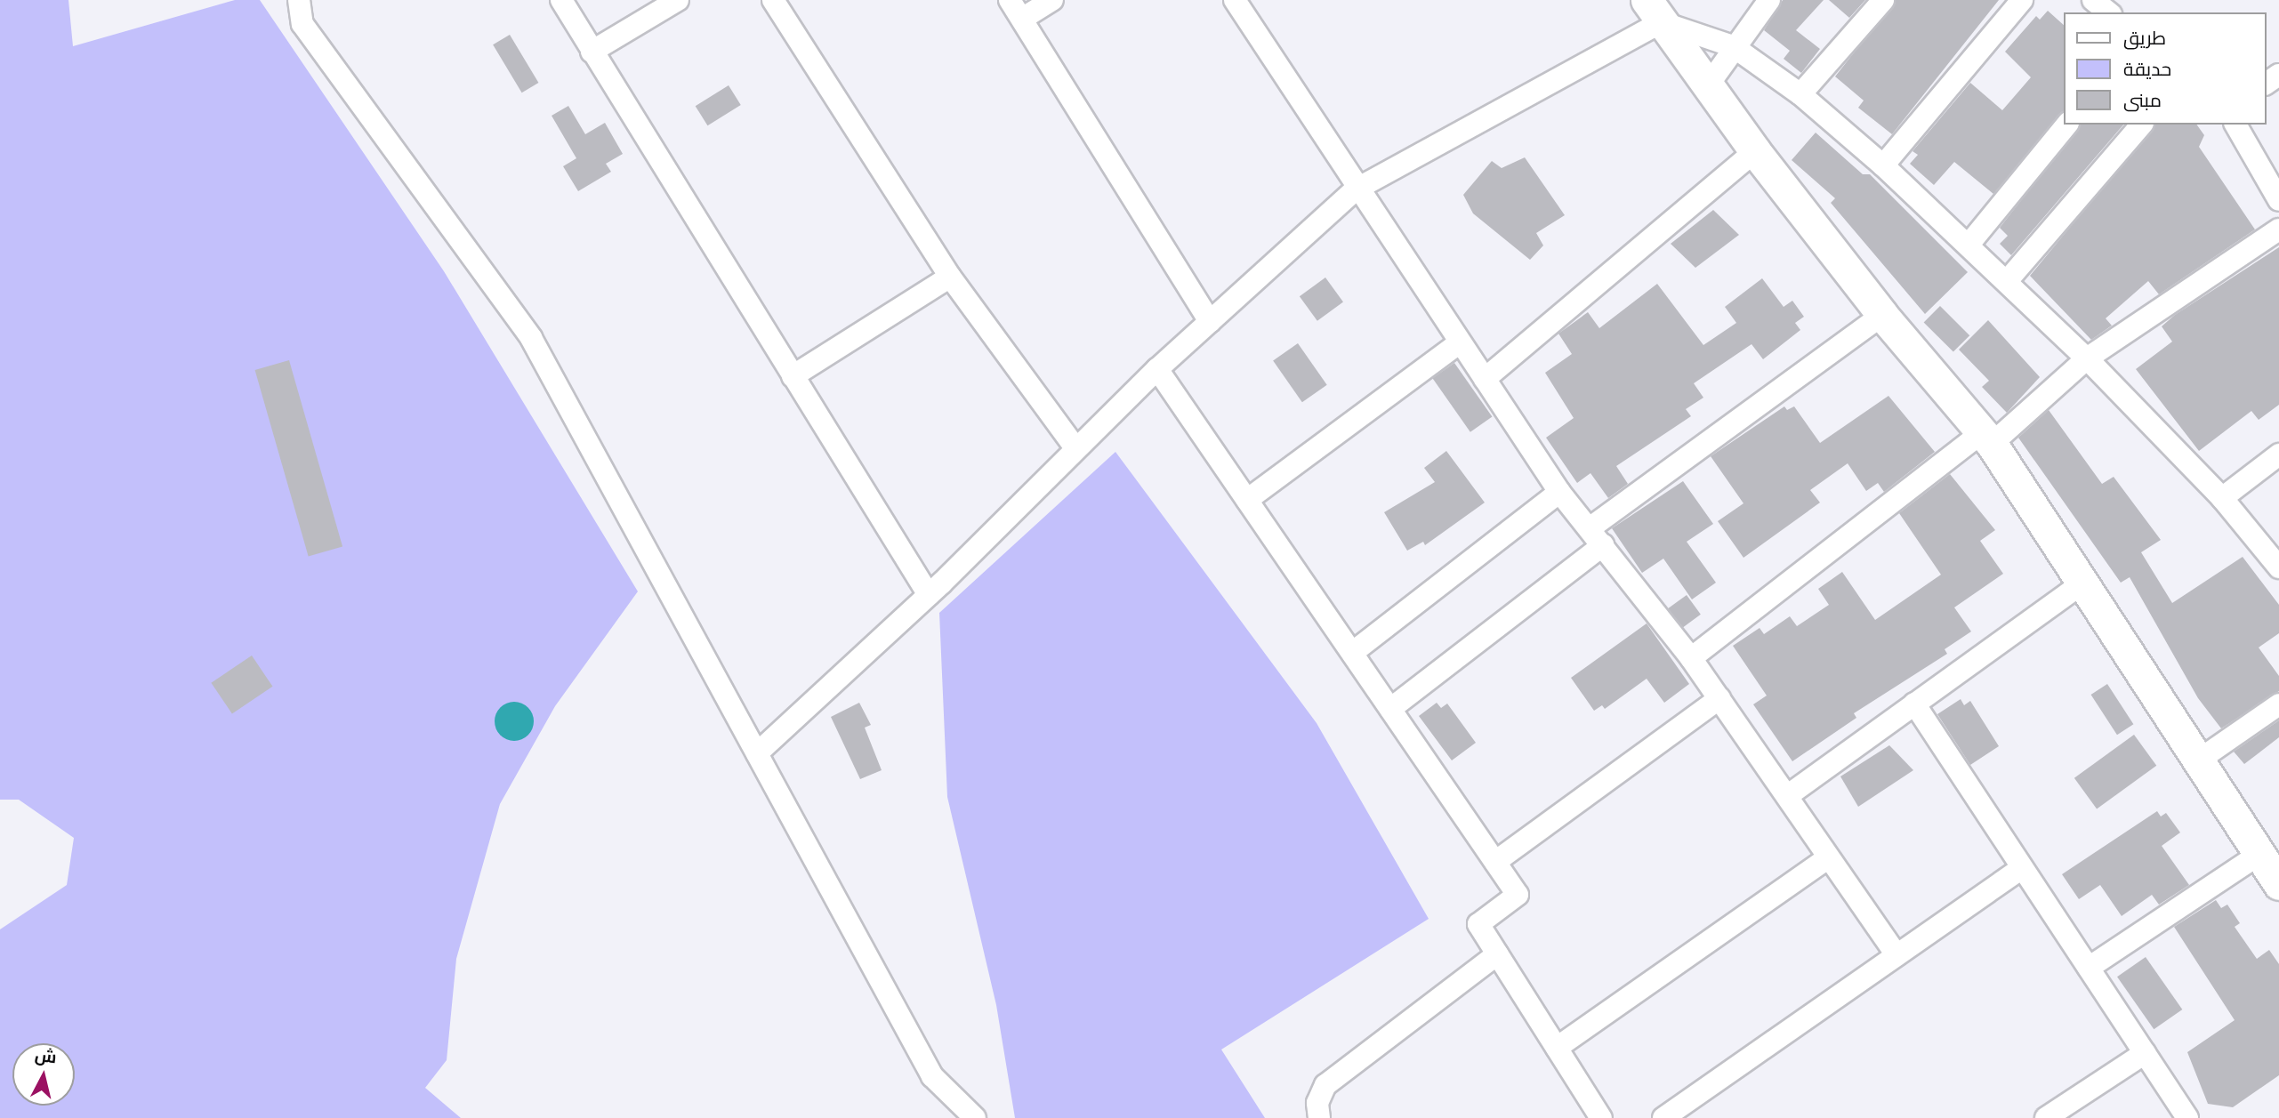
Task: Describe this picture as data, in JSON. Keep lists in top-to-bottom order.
{
  "legend": ["طريق", "حديقة", "مبنى"],
  "north": "top"
}
